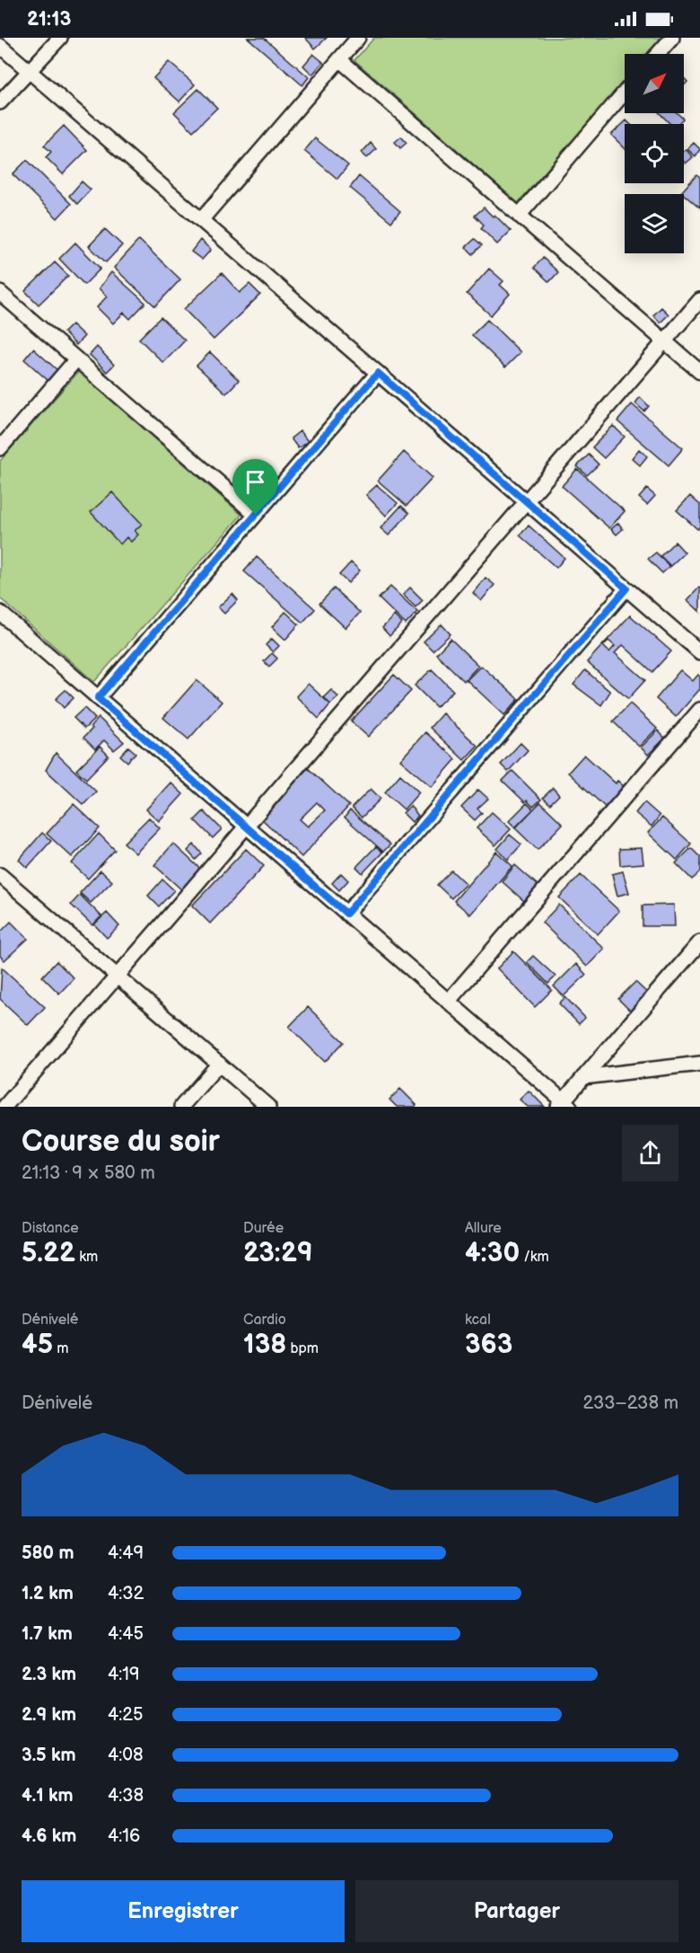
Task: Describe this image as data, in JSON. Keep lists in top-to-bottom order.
{
  "north": "top right",
  "page": {
    "status": "21:13",
    "heading": ["Course du soir", "21:13 · 9 × 580 m"],
    "stats": [
      ["Distance", "5.22 km"],
      ["Durée", "23:29"],
      ["Allure", "4:30 /km"],
      ["Dénivelé", "45 m"],
      ["Cardio", "138 bpm"],
      ["kcal", "363"]
    ],
    "chart": ["Dénivelé", "233–238 m"],
    "list": [
      {
        "name": "580 m",
        "note": "4:49"
      },
      {
        "name": "1.2 km",
        "note": "4:32"
      },
      {
        "name": "1.7 km",
        "note": "4:45"
      },
      {
        "name": "2.3 km",
        "note": "4:19"
      },
      {
        "name": "2.9 km",
        "note": "4:25"
      },
      {
        "name": "3.5 km",
        "note": "4:08"
      },
      {
        "name": "4.1 km",
        "note": "4:38"
      },
      {
        "name": "4.6 km",
        "note": "4:16"
      }
    ],
    "buttons": ["Enregistrer", "Partager"]
  }
}
